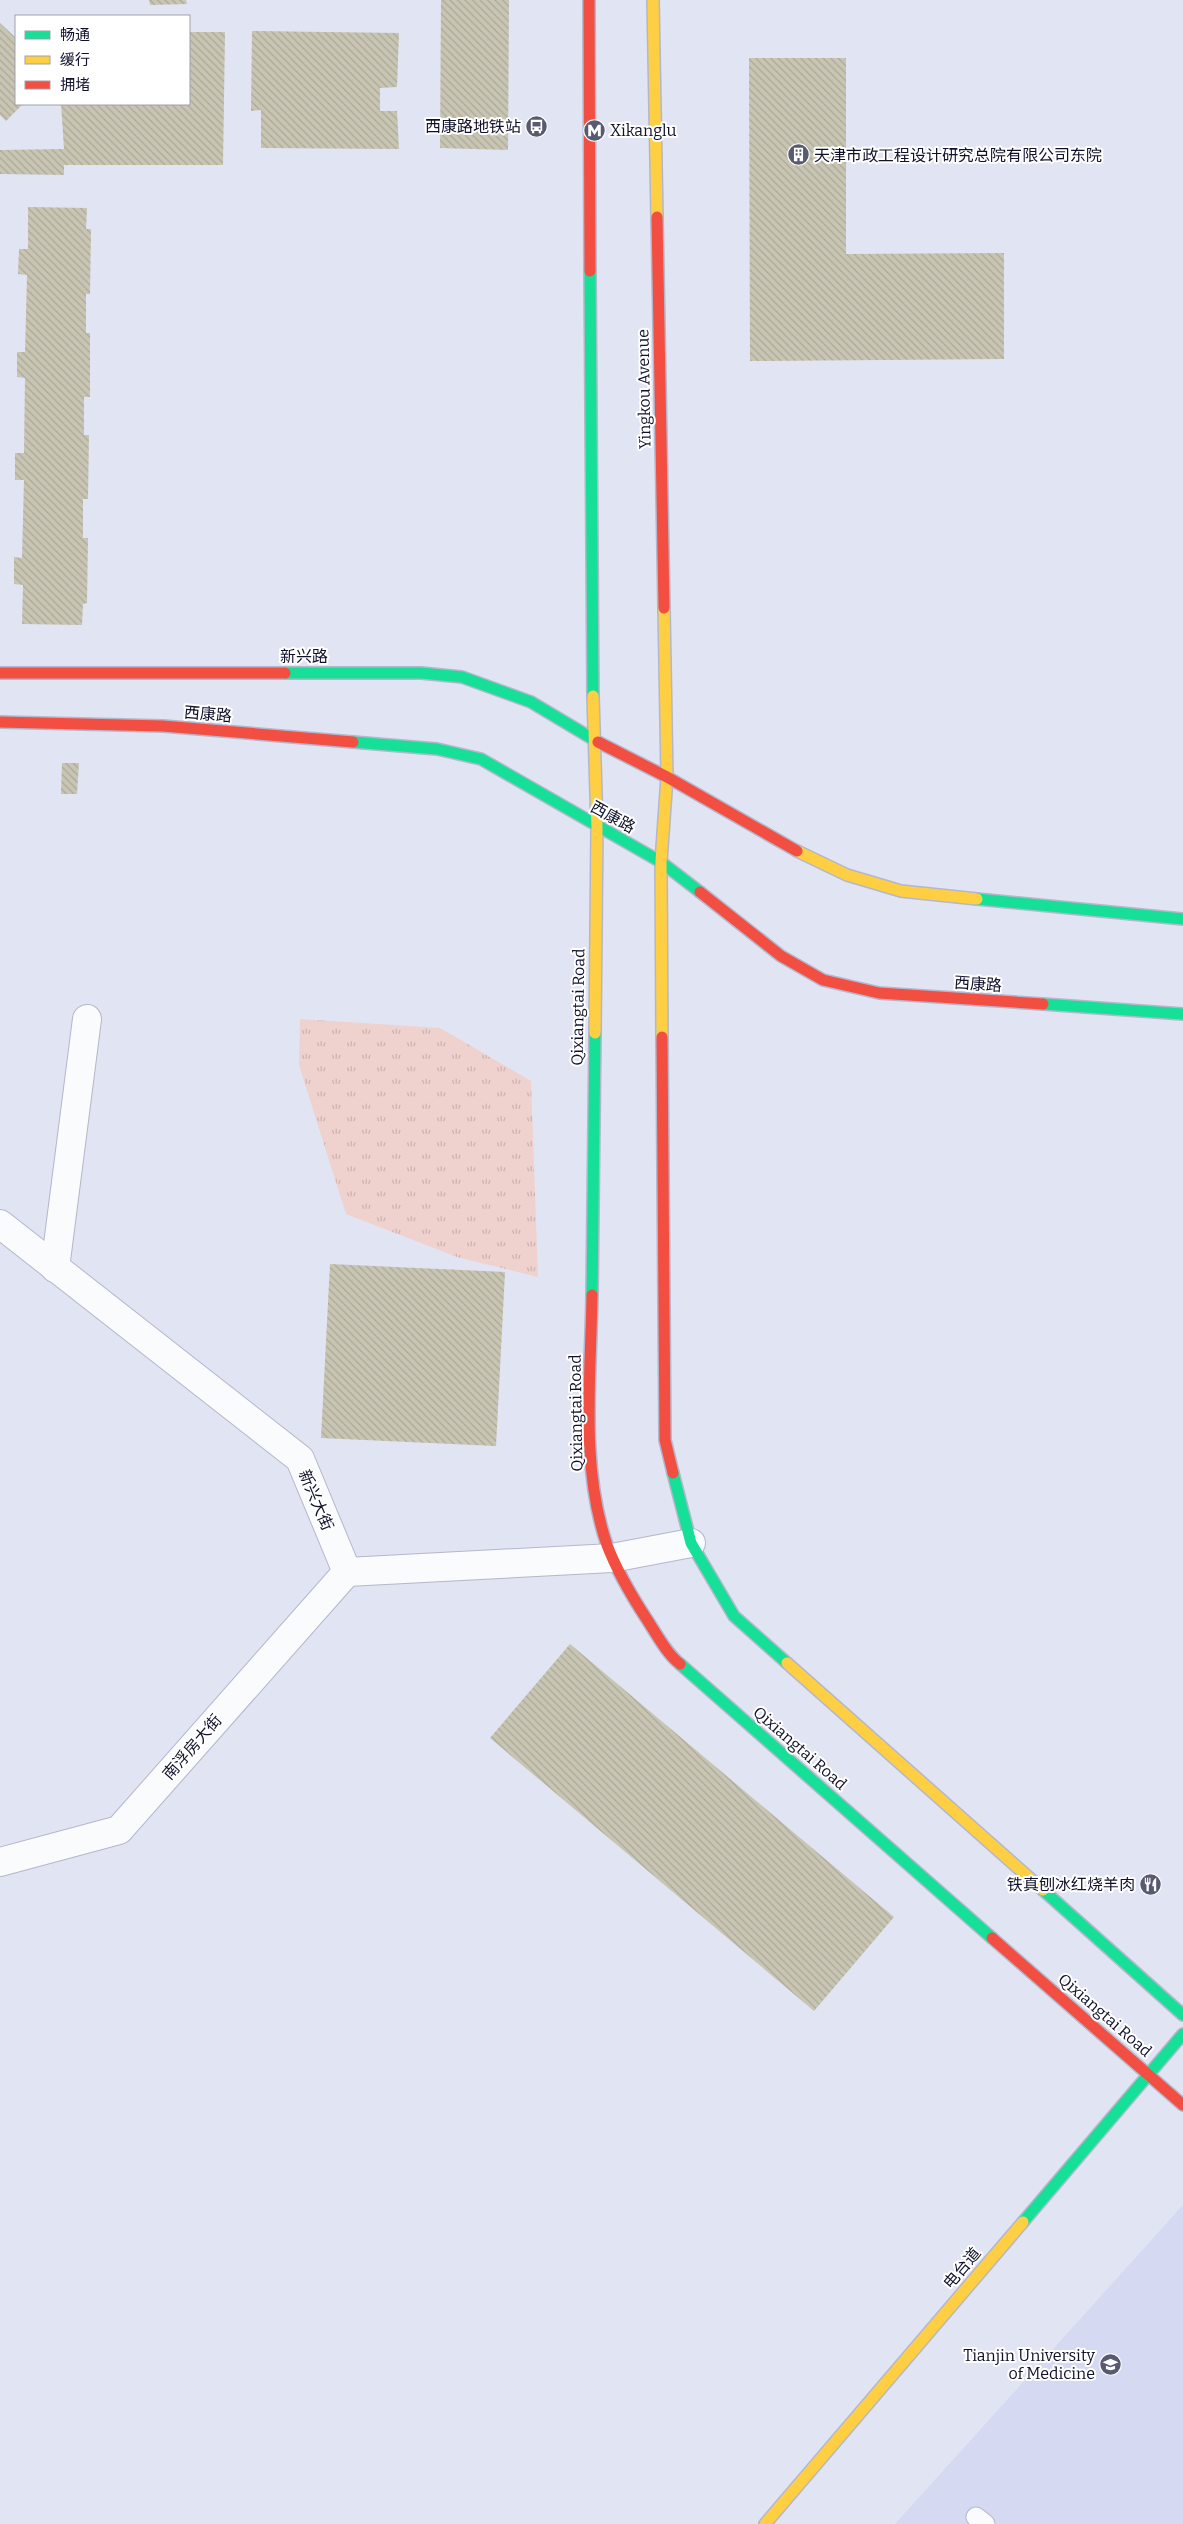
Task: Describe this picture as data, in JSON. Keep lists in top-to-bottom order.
{
  "streets": {
    "main road": [
      "Yingkou Avenue",
      "新兴路",
      "西康路",
      "Qixiangtai Road",
      "电台道"
    ],
    "street": ["新兴大街", "南浮房大街"]
  },
  "crossings": [
    ["新兴路", "Qixiangtai Road"],
    ["西康路", "Qixiangtai Road"],
    ["Qixiangtai Road", "电台道"],
    ["新兴大街", "南浮房大街"]
  ],
  "places": {
    "bus stop": ["西康路地铁站"],
    "metro station": ["Xikanglu"],
    "building": ["天津市政工程设计研究总院有限公司东院"],
    "restaurant": ["铁真刨冰红烧羊肉"],
    "school or university": ["Tianjin University of Medicine"]
  },
  "legend": ["畅通", "缓行", "拥堵"]
}
